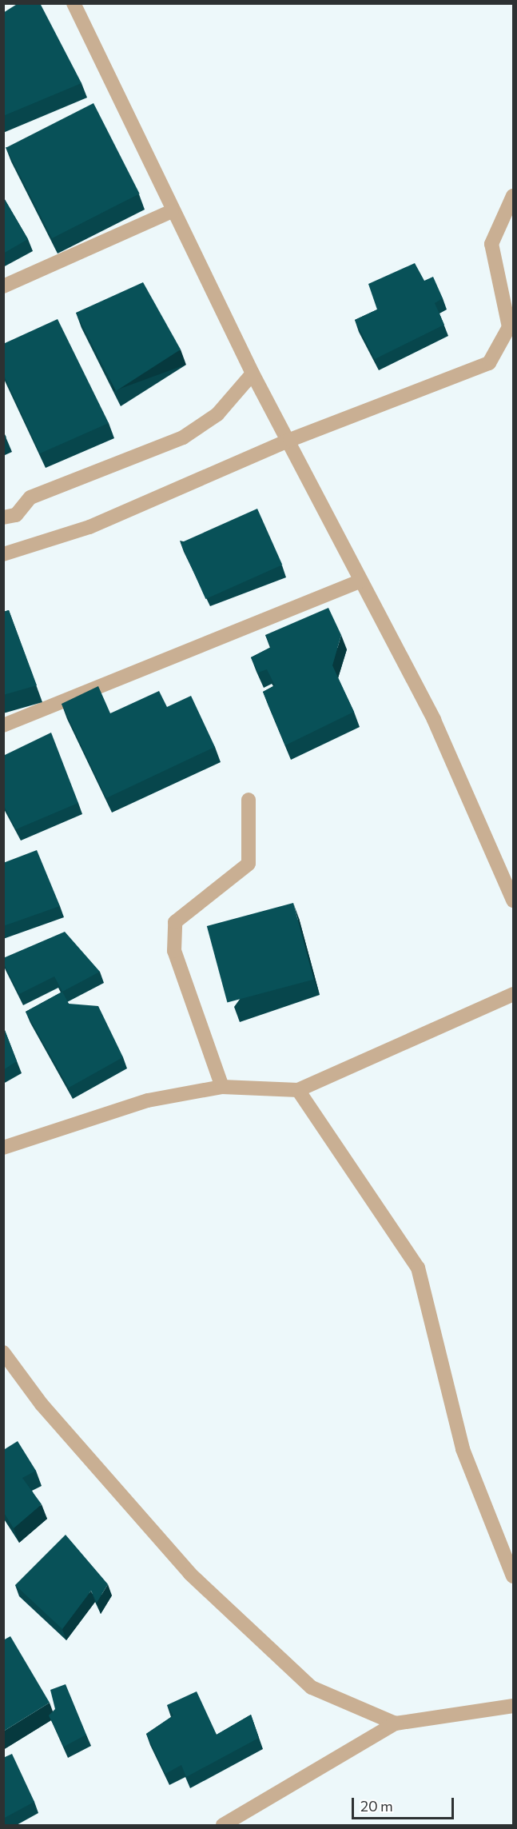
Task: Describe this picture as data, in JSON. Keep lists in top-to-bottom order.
{
  "scale_bar": "20 m"
}
